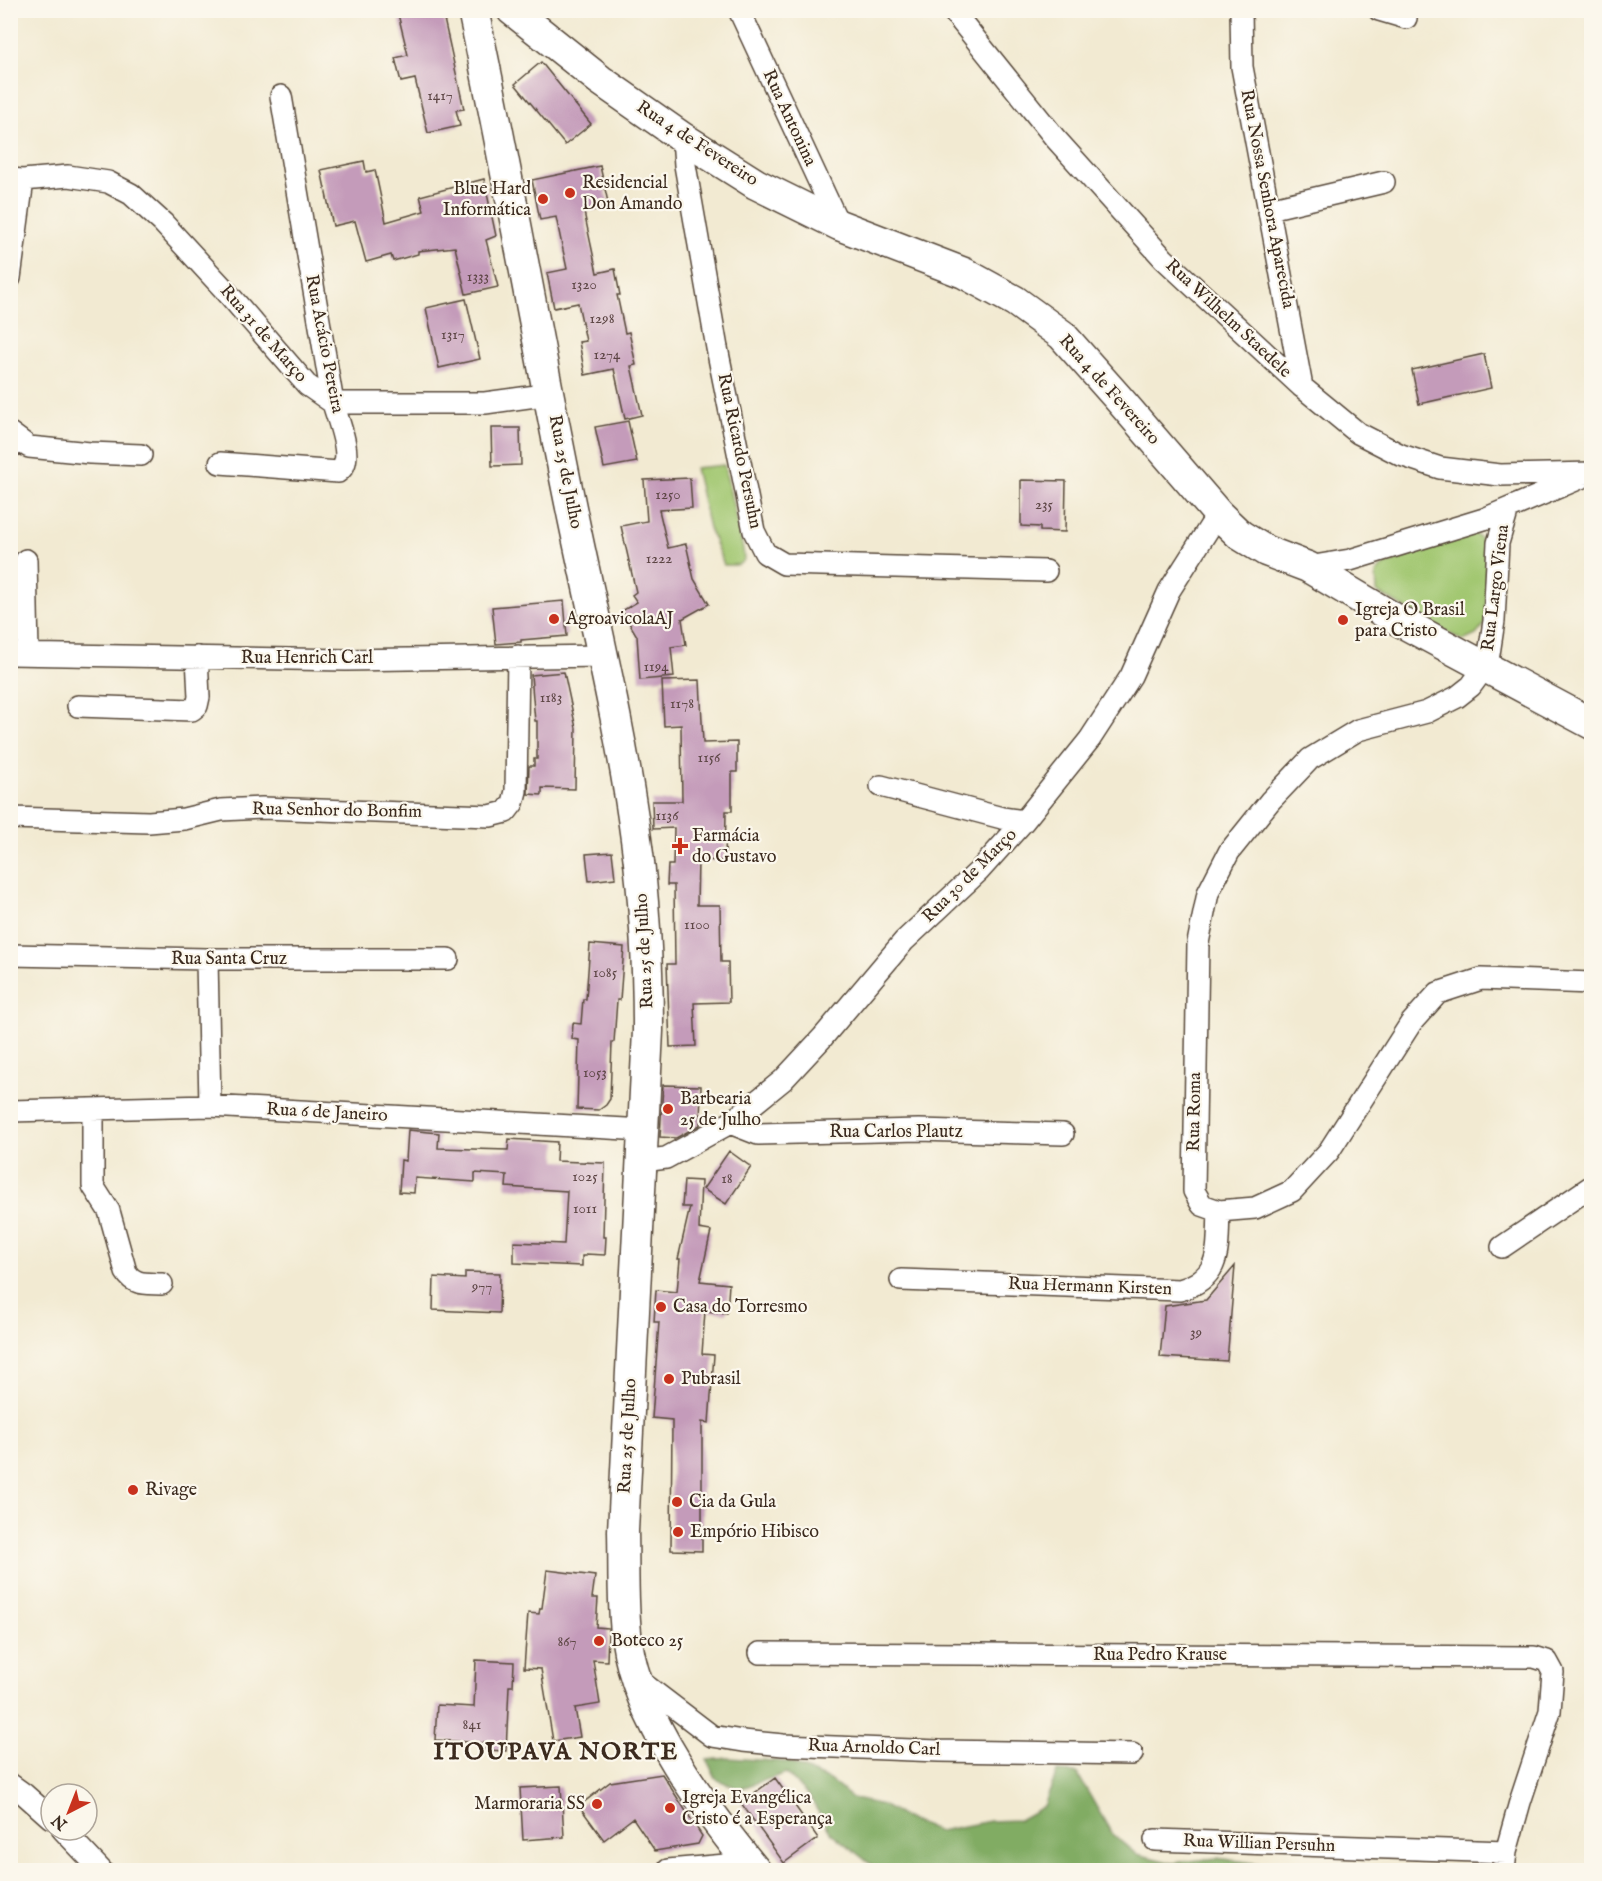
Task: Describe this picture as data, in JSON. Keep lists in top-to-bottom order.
{
  "streets": {
    "main road": ["Rua 4 de Fevereiro", "Rua 25 de Julho"],
    "street": [
      "Rua Antonina",
      "Rua Nossa Senhora Aparecida",
      "Rua Wilhelm Staedele",
      "Rua 31 de Março",
      "Rua Acácio Pereira",
      "Rua Ricardo Persuhn",
      "Rua Largo Viena",
      "Rua Henrich Carl",
      "Rua Senhor do Bonfim",
      "Rua 30 de Março",
      "Rua Santa Cruz",
      "Rua Roma",
      "Rua 6 de Janeiro",
      "Rua Carlos Plautz",
      "Rua Hermann Kirsten",
      "Rua Pedro Krause",
      "Rua Arnoldo Carl",
      "Rua Willian Persuhn"
    ]
  },
  "crossings": [
    ["Rua Antonina", "Rua 4 de Fevereiro"],
    ["Rua 4 de Fevereiro", "Rua Ricardo Persuhn"],
    ["Rua 4 de Fevereiro", "Rua Largo Viena"],
    ["Rua 4 de Fevereiro", "Rua 30 de Março"],
    ["Rua 4 de Fevereiro", "Rua Roma"],
    ["Rua Nossa Senhora Aparecida", "Rua Wilhelm Staedele"],
    ["Rua 31 de Março", "Rua Acácio Pereira"],
    ["Rua 25 de Julho", "Rua Henrich Carl"],
    ["Rua 25 de Julho", "Rua 30 de Março"],
    ["Rua 25 de Julho", "Rua 6 de Janeiro"],
    ["Rua 25 de Julho", "Rua Arnoldo Carl"],
    ["Rua Largo Viena", "Rua Roma"],
    ["Rua Henrich Carl", "Rua Senhor do Bonfim"],
    ["Rua 30 de Março", "Rua Carlos Plautz"],
    ["Rua Roma", "Rua Hermann Kirsten"],
    ["Rua Pedro Krause", "Rua Willian Persuhn"]
  ],
  "districts": ["ITOUPAVA NORTE"],
  "places": {
    "other": [
      "Residencial Don Amando",
      "Blue Hard Informática",
      "AgroavicolaAJ",
      "Igreja O Brasil para Cristo",
      "Barbearia 25 de Julho",
      "Casa do Torresmo",
      "Pubrasil",
      "Rivage",
      "Cia da Gula",
      "Empório Hibisco",
      "Boteco 25",
      "Marmoraria SS",
      "Igreja Evangélica Cristo é a Esperança"
    ],
    "health": ["Farmácia do Gustavo"]
  },
  "house_numbers": [
    "1417",
    "1333",
    "1320",
    "1298",
    "1317",
    "1274",
    "1250",
    "235",
    "1222",
    "1194",
    "1183",
    "1178",
    "1156",
    "1136",
    "1100",
    "1085",
    "1053",
    "1025",
    "18",
    "1011",
    "977",
    "39",
    "867",
    "841"
  ],
  "north": "bottom left"
}
